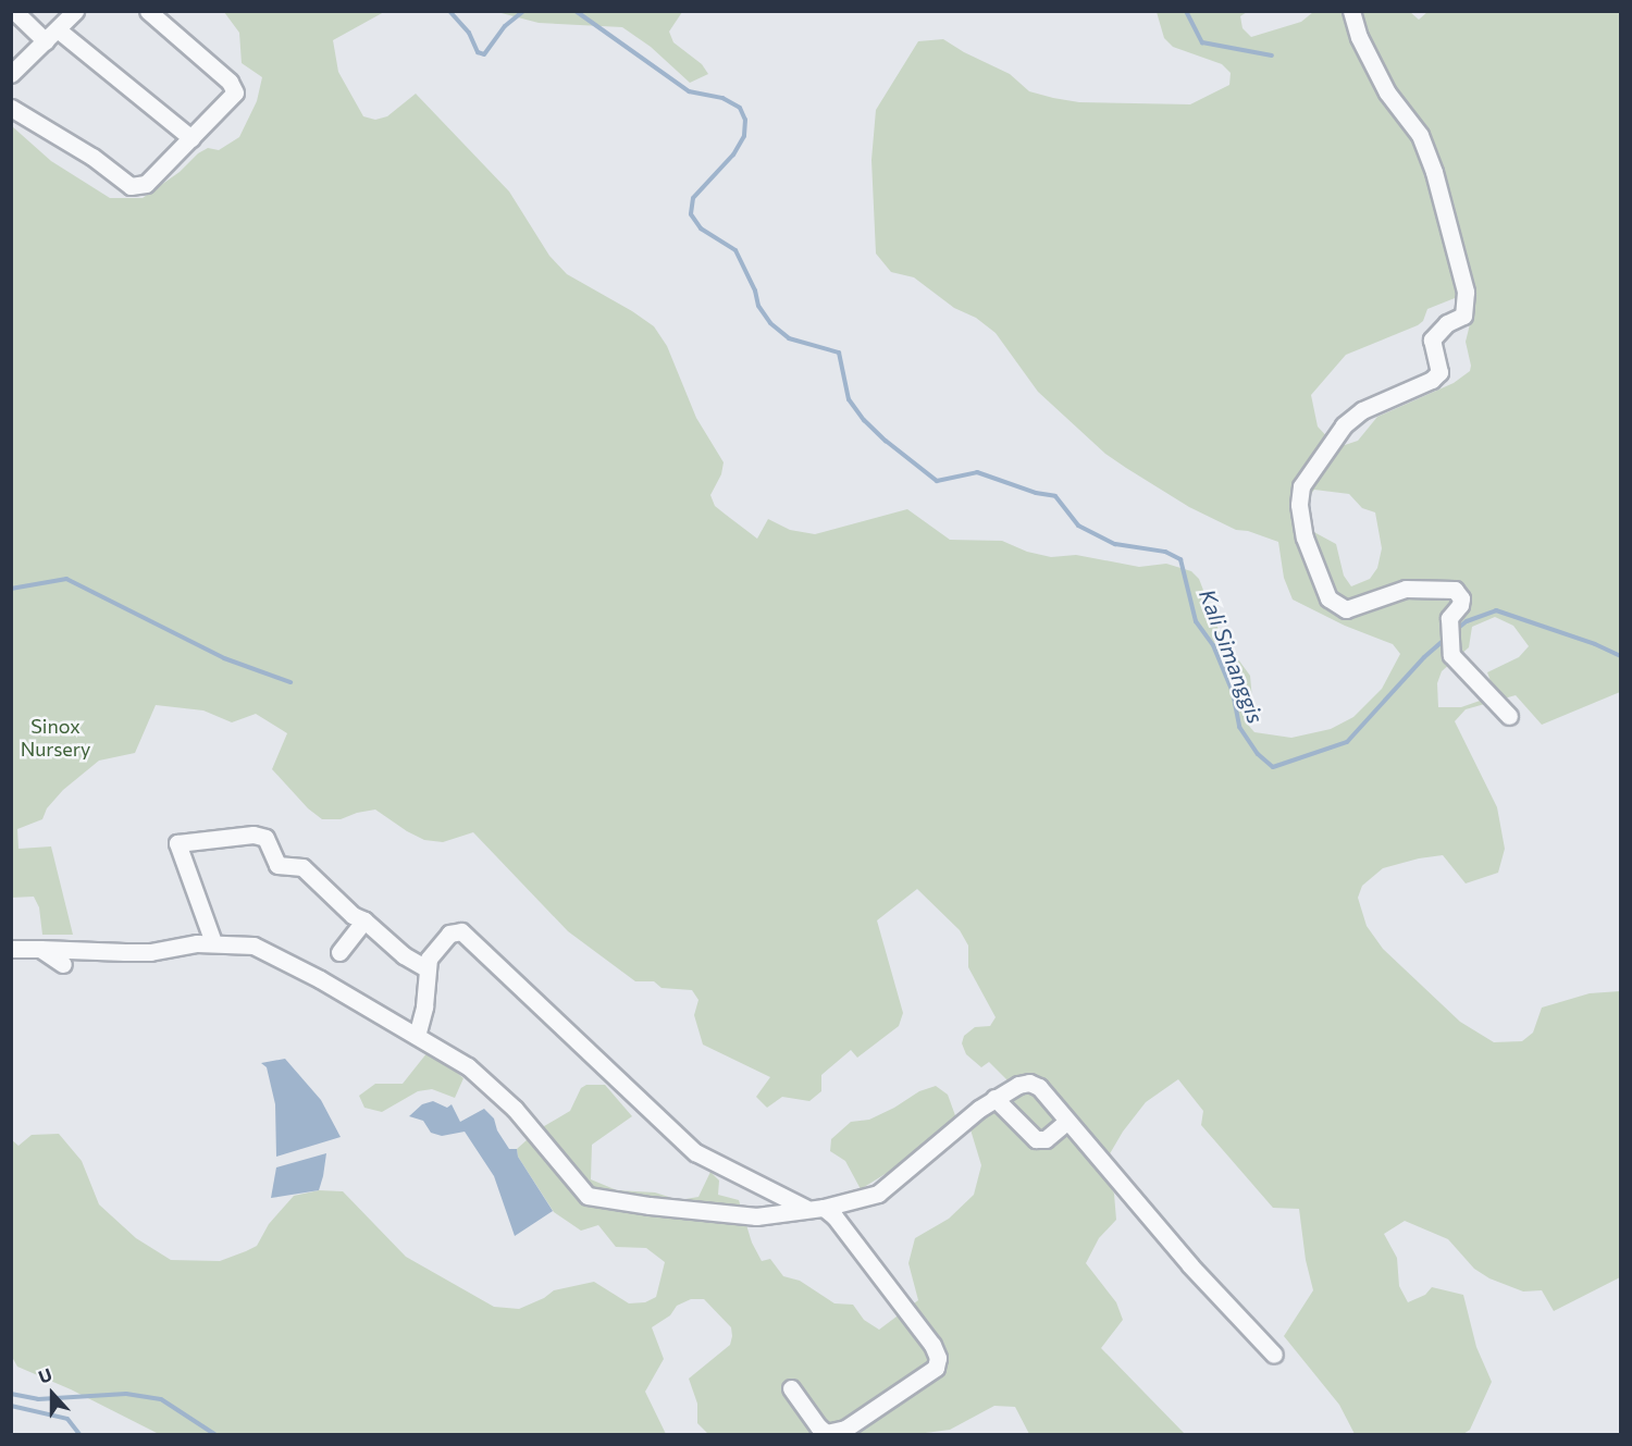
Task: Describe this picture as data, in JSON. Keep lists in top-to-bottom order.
{
  "water": ["Kali Simanggis"],
  "parks": ["Sinox Nursery"],
  "north": "top"
}
